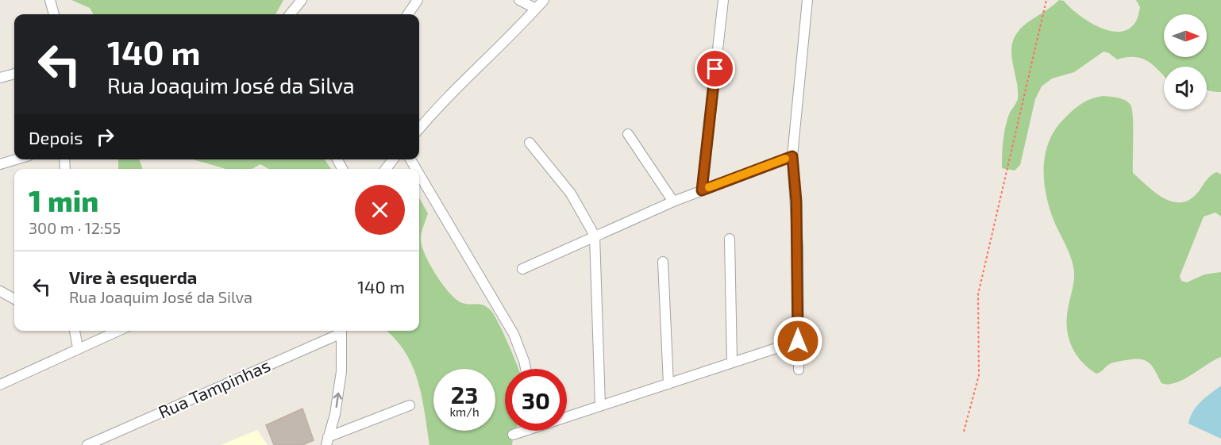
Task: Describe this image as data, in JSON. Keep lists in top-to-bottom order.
{
  "streets": {
    "street": ["Rua Tampinhas"]
  },
  "north": "right",
  "page": {
    "turn": ["140 m", "Rua Joaquim José da Silva"],
    "then": "Depois",
    "heading": ["1 min", "300 m · 12:55"],
    "list": [
      {
        "name": "Vire à esquerda",
        "note": "Rua Joaquim José da Silva",
        "value": "140 m"
      }
    ],
    "speed": "23 km/h",
    "limit": "30"
  }
}
